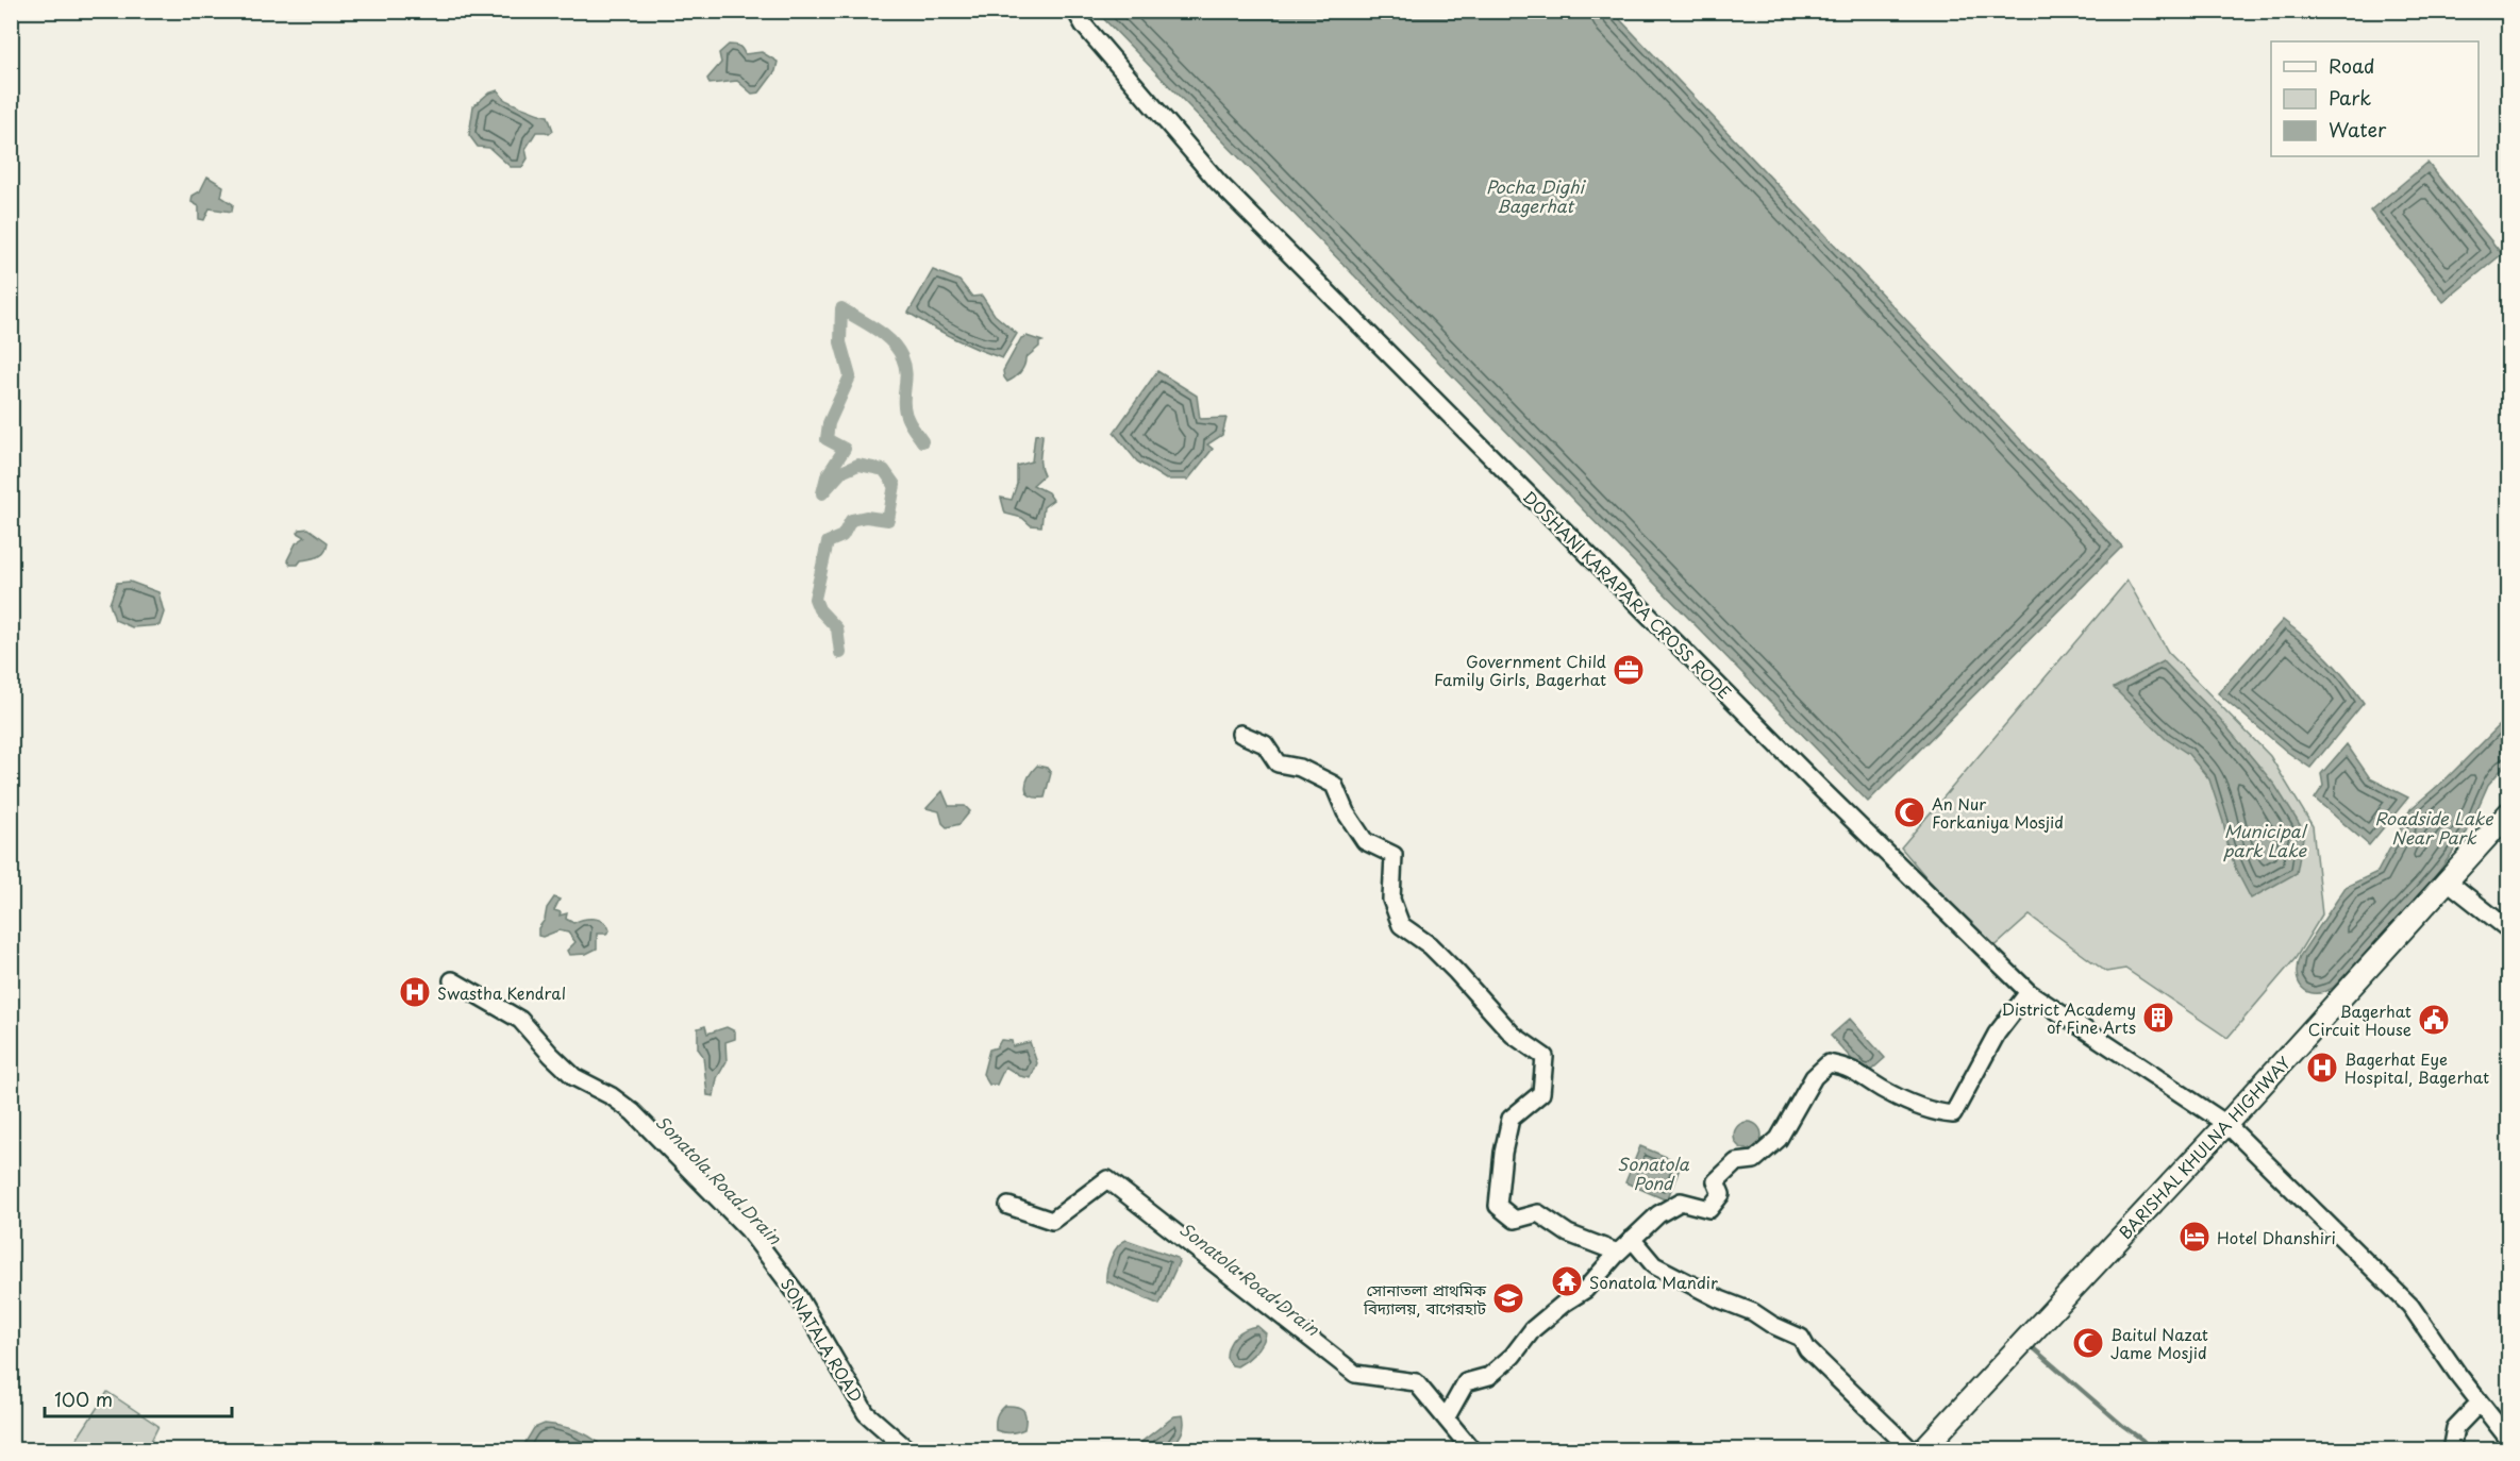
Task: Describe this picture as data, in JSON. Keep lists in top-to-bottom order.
{
  "streets": {
    "highway": ["BARISHAL KHULNA HIGHWAY"],
    "street": ["DOSHANI KARAPARA CROSS RODE", "SONATALA ROAD"]
  },
  "crossings": [
    ["DOSHANI KARAPARA CROSS RODE", "BARISHAL KHULNA HIGHWAY"]
  ],
  "water": [
    "Pocha Dighi Bagerhat",
    "Roadside Lake Near Park",
    "Municipal park Lake",
    "Sonatola Pond",
    "Sonatola Road Drain"
  ],
  "places": {
    "office": ["Government Child Family Girls, Bagerhat"],
    "mosque": ["An Nur Forkaniya Mosjid", "Baitul Nazat Jame Mosjid"],
    "hospital": ["Swastha Kendral", "Bagerhat Eye Hospital, Bagerhat"],
    "building": ["District Academy of Fine Arts"],
    "public building": ["Bagerhat Circuit House"],
    "hotel": ["Hotel Dhanshiri"],
    "temple": ["Sonatola Mandir"],
    "school or university": ["সোনাতলা প্রাথমিক বিদ্যালয়, বাগেরহাট"]
  },
  "legend": ["Road", "Park", "Water"],
  "scale_bar": "100 m"
}
